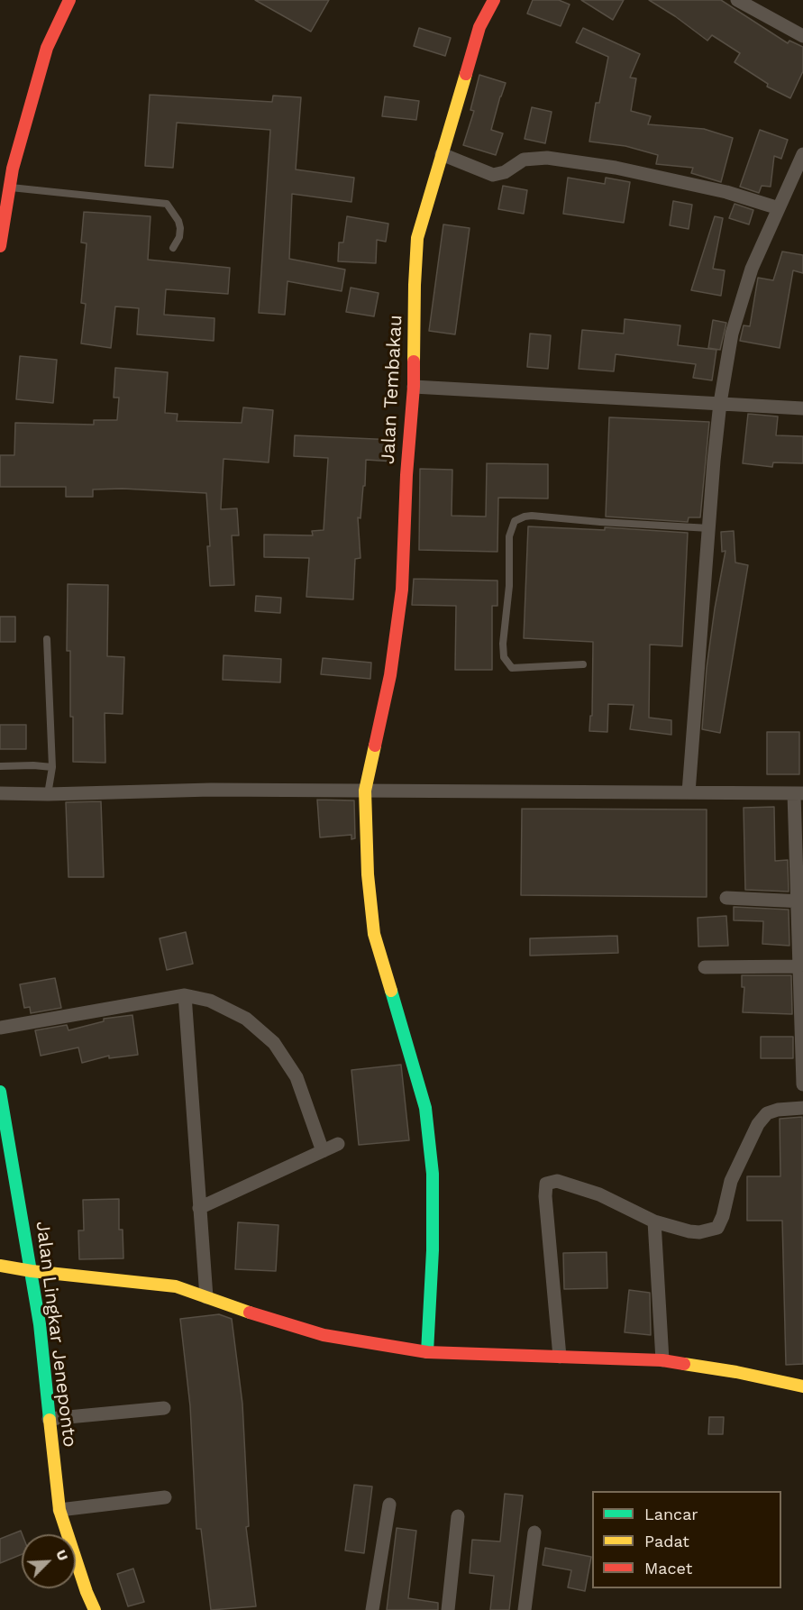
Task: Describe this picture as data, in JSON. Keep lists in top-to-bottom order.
{
  "streets": {
    "street": ["Jalan Tembakau", "Jalan Lingkar Jeneponto"]
  },
  "legend": ["Lancar", "Padat", "Macet"],
  "north": "top right"
}
